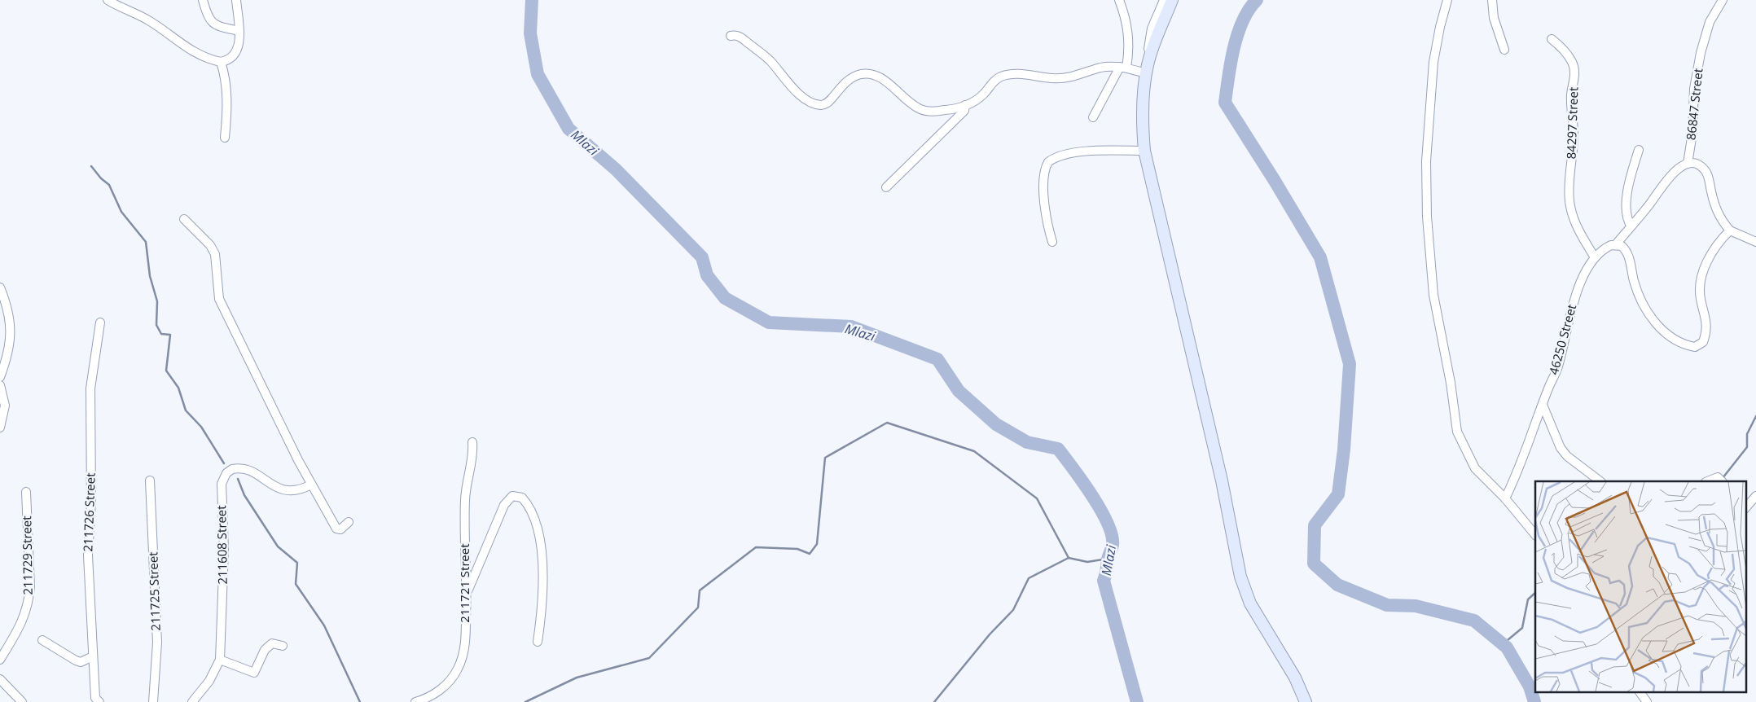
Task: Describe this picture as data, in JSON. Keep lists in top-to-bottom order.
{
  "streets": {
    "street": [
      "86847 Street",
      "84297 Street",
      "46250 Street",
      "211726 Street",
      "211608 Street",
      "211729 Street",
      "211721 Street",
      "211725 Street"
    ]
  },
  "crossings": [
    ["84297 Street", "46250 Street"]
  ],
  "water": ["Mlazi"]
}
